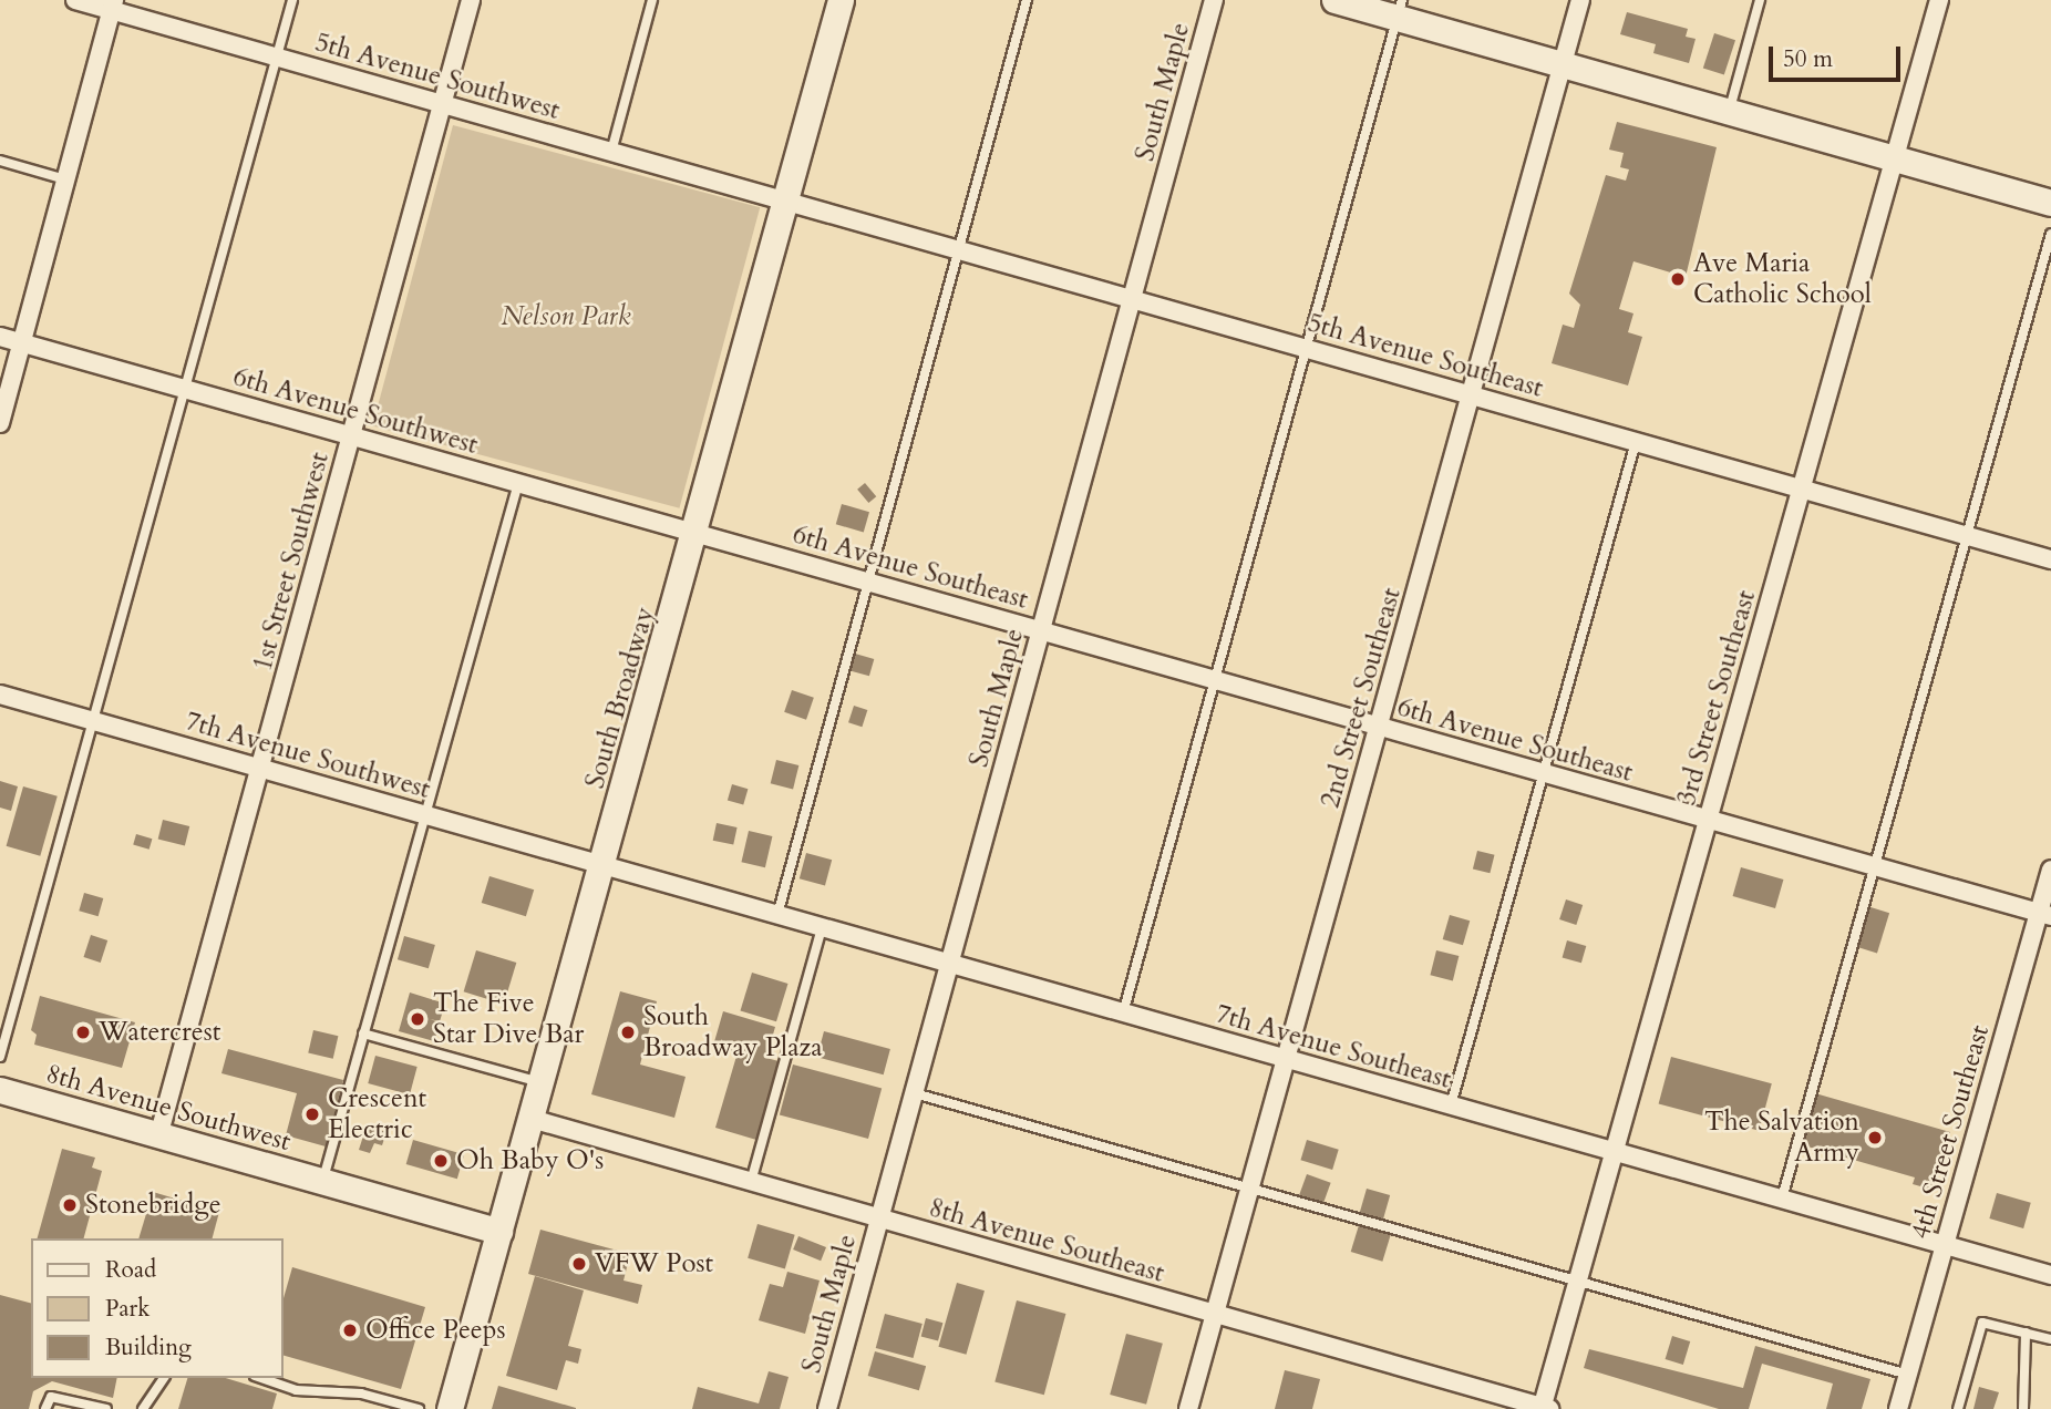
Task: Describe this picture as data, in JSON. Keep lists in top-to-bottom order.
{
  "streets": {
    "street": [
      "5th Avenue Southwest",
      "South Maple",
      "5th Avenue Southeast",
      "6th Avenue Southwest",
      "1st Street Southwest",
      "6th Avenue Southeast",
      "South Broadway",
      "2nd Street Southeast",
      "3rd Street Southeast",
      "7th Avenue Southwest",
      "7th Avenue Southeast",
      "8th Avenue Southwest",
      "4th Street Southeast",
      "8th Avenue Southeast"
    ]
  },
  "crossings": [
    ["5th Avenue Southwest", "5th Avenue Southeast"],
    ["5th Avenue Southwest", "1st Street Southwest"],
    ["5th Avenue Southwest", "South Broadway"],
    ["South Maple", "5th Avenue Southeast"],
    ["South Maple", "6th Avenue Southeast"],
    ["South Maple", "7th Avenue Southeast"],
    ["South Maple", "8th Avenue Southeast"],
    ["5th Avenue Southeast", "South Broadway"],
    ["5th Avenue Southeast", "2nd Street Southeast"],
    ["5th Avenue Southeast", "3rd Street Southeast"],
    ["6th Avenue Southwest", "1st Street Southwest"],
    ["6th Avenue Southwest", "6th Avenue Southeast"],
    ["6th Avenue Southwest", "South Broadway"],
    ["1st Street Southwest", "7th Avenue Southwest"],
    ["1st Street Southwest", "8th Avenue Southwest"],
    ["6th Avenue Southeast", "South Broadway"],
    ["6th Avenue Southeast", "2nd Street Southeast"],
    ["6th Avenue Southeast", "3rd Street Southeast"],
    ["6th Avenue Southeast", "4th Street Southeast"],
    ["South Broadway", "7th Avenue Southwest"],
    ["South Broadway", "7th Avenue Southeast"],
    ["South Broadway", "8th Avenue Southwest"],
    ["South Broadway", "8th Avenue Southeast"],
    ["2nd Street Southeast", "7th Avenue Southeast"],
    ["2nd Street Southeast", "8th Avenue Southeast"],
    ["3rd Street Southeast", "7th Avenue Southeast"],
    ["3rd Street Southeast", "8th Avenue Southeast"],
    ["7th Avenue Southwest", "7th Avenue Southeast"],
    ["7th Avenue Southeast", "4th Street Southeast"]
  ],
  "parks": ["Nelson Park"],
  "places": [
    "Ave Maria Catholic School",
    "The Five Star Dive Bar",
    "Watercrest",
    "South Broadway Plaza",
    "Crescent Electric",
    "The Salvation Army",
    "Oh Baby O's",
    "Stonebridge",
    "VFW Post",
    "Office Peeps"
  ],
  "legend": ["Road", "Park", "Building"],
  "scale_bar": "50 m"
}
